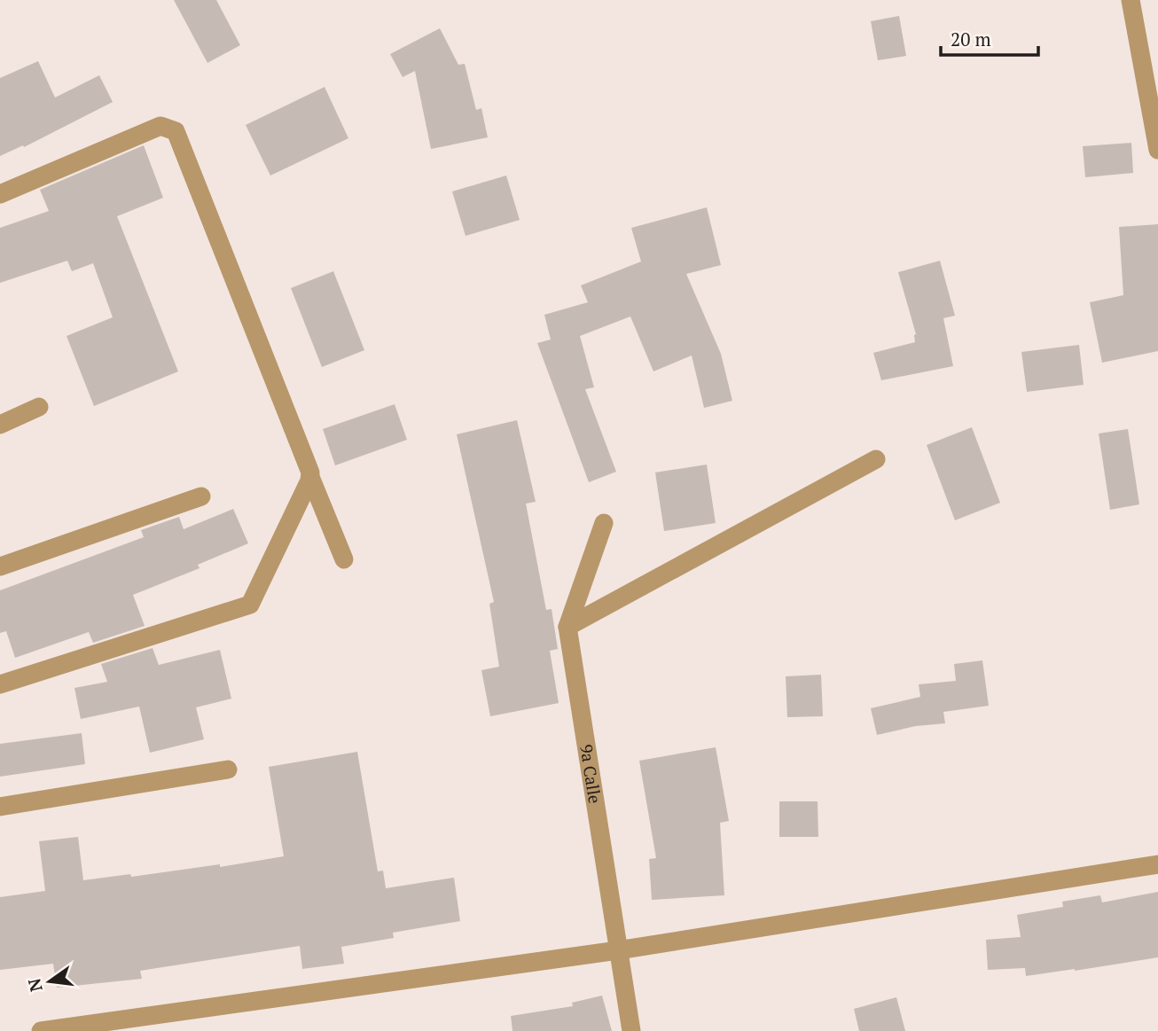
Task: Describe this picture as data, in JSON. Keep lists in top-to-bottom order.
{
  "streets": {
    "street": ["9a Calle"]
  },
  "scale_bar": "20 m",
  "north": "left"
}
